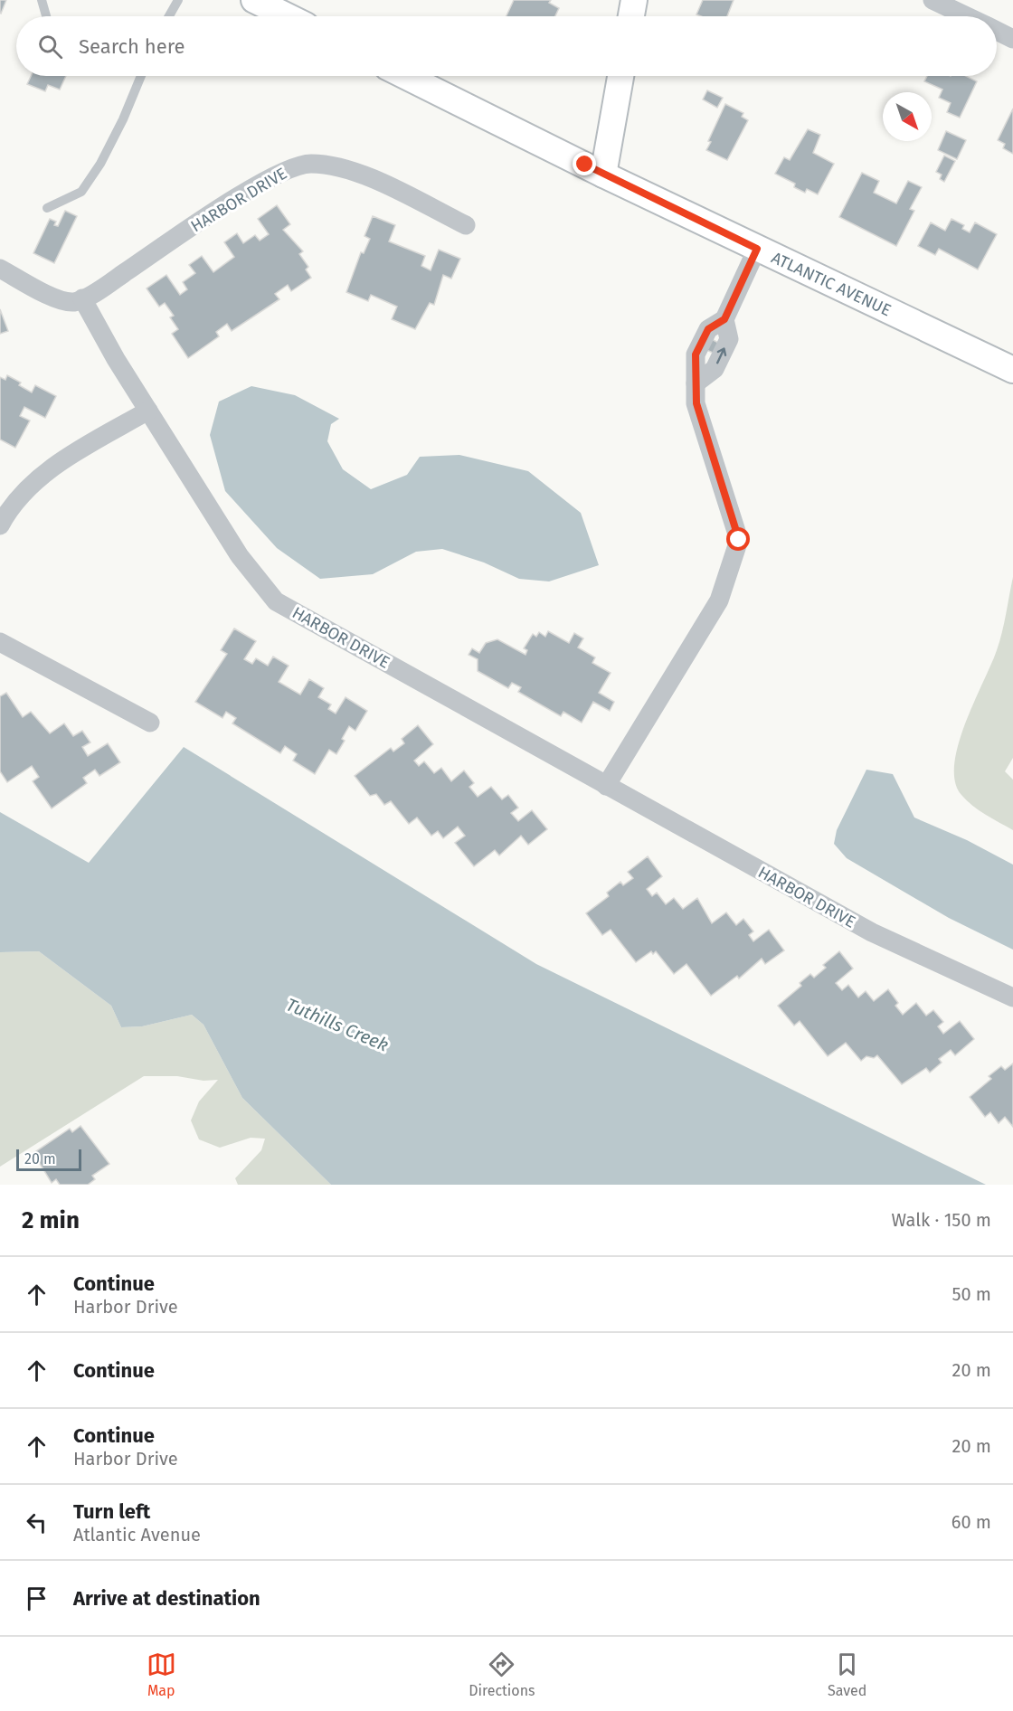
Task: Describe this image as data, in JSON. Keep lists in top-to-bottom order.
{
  "streets": {
    "main road": ["ATLANTIC AVENUE"],
    "street": ["HARBOR DRIVE"]
  },
  "water": ["Tuthills Creek"],
  "scale_bar": "20 m",
  "north": "bottom right",
  "page": {
    "search": "Search here",
    "scale": "20 m",
    "heading": ["2 min", "Walk · 150 m"],
    "list": [
      ["Continue", "Harbor Drive", "50 m"],
      ["Continue", "20 m"],
      ["Continue", "Harbor Drive", "20 m"],
      ["Turn left", "Atlantic Avenue", "60 m"],
      "Arrive at destination"
    ],
    "nav": ["Map", "Directions", "Saved"]
  }
}
